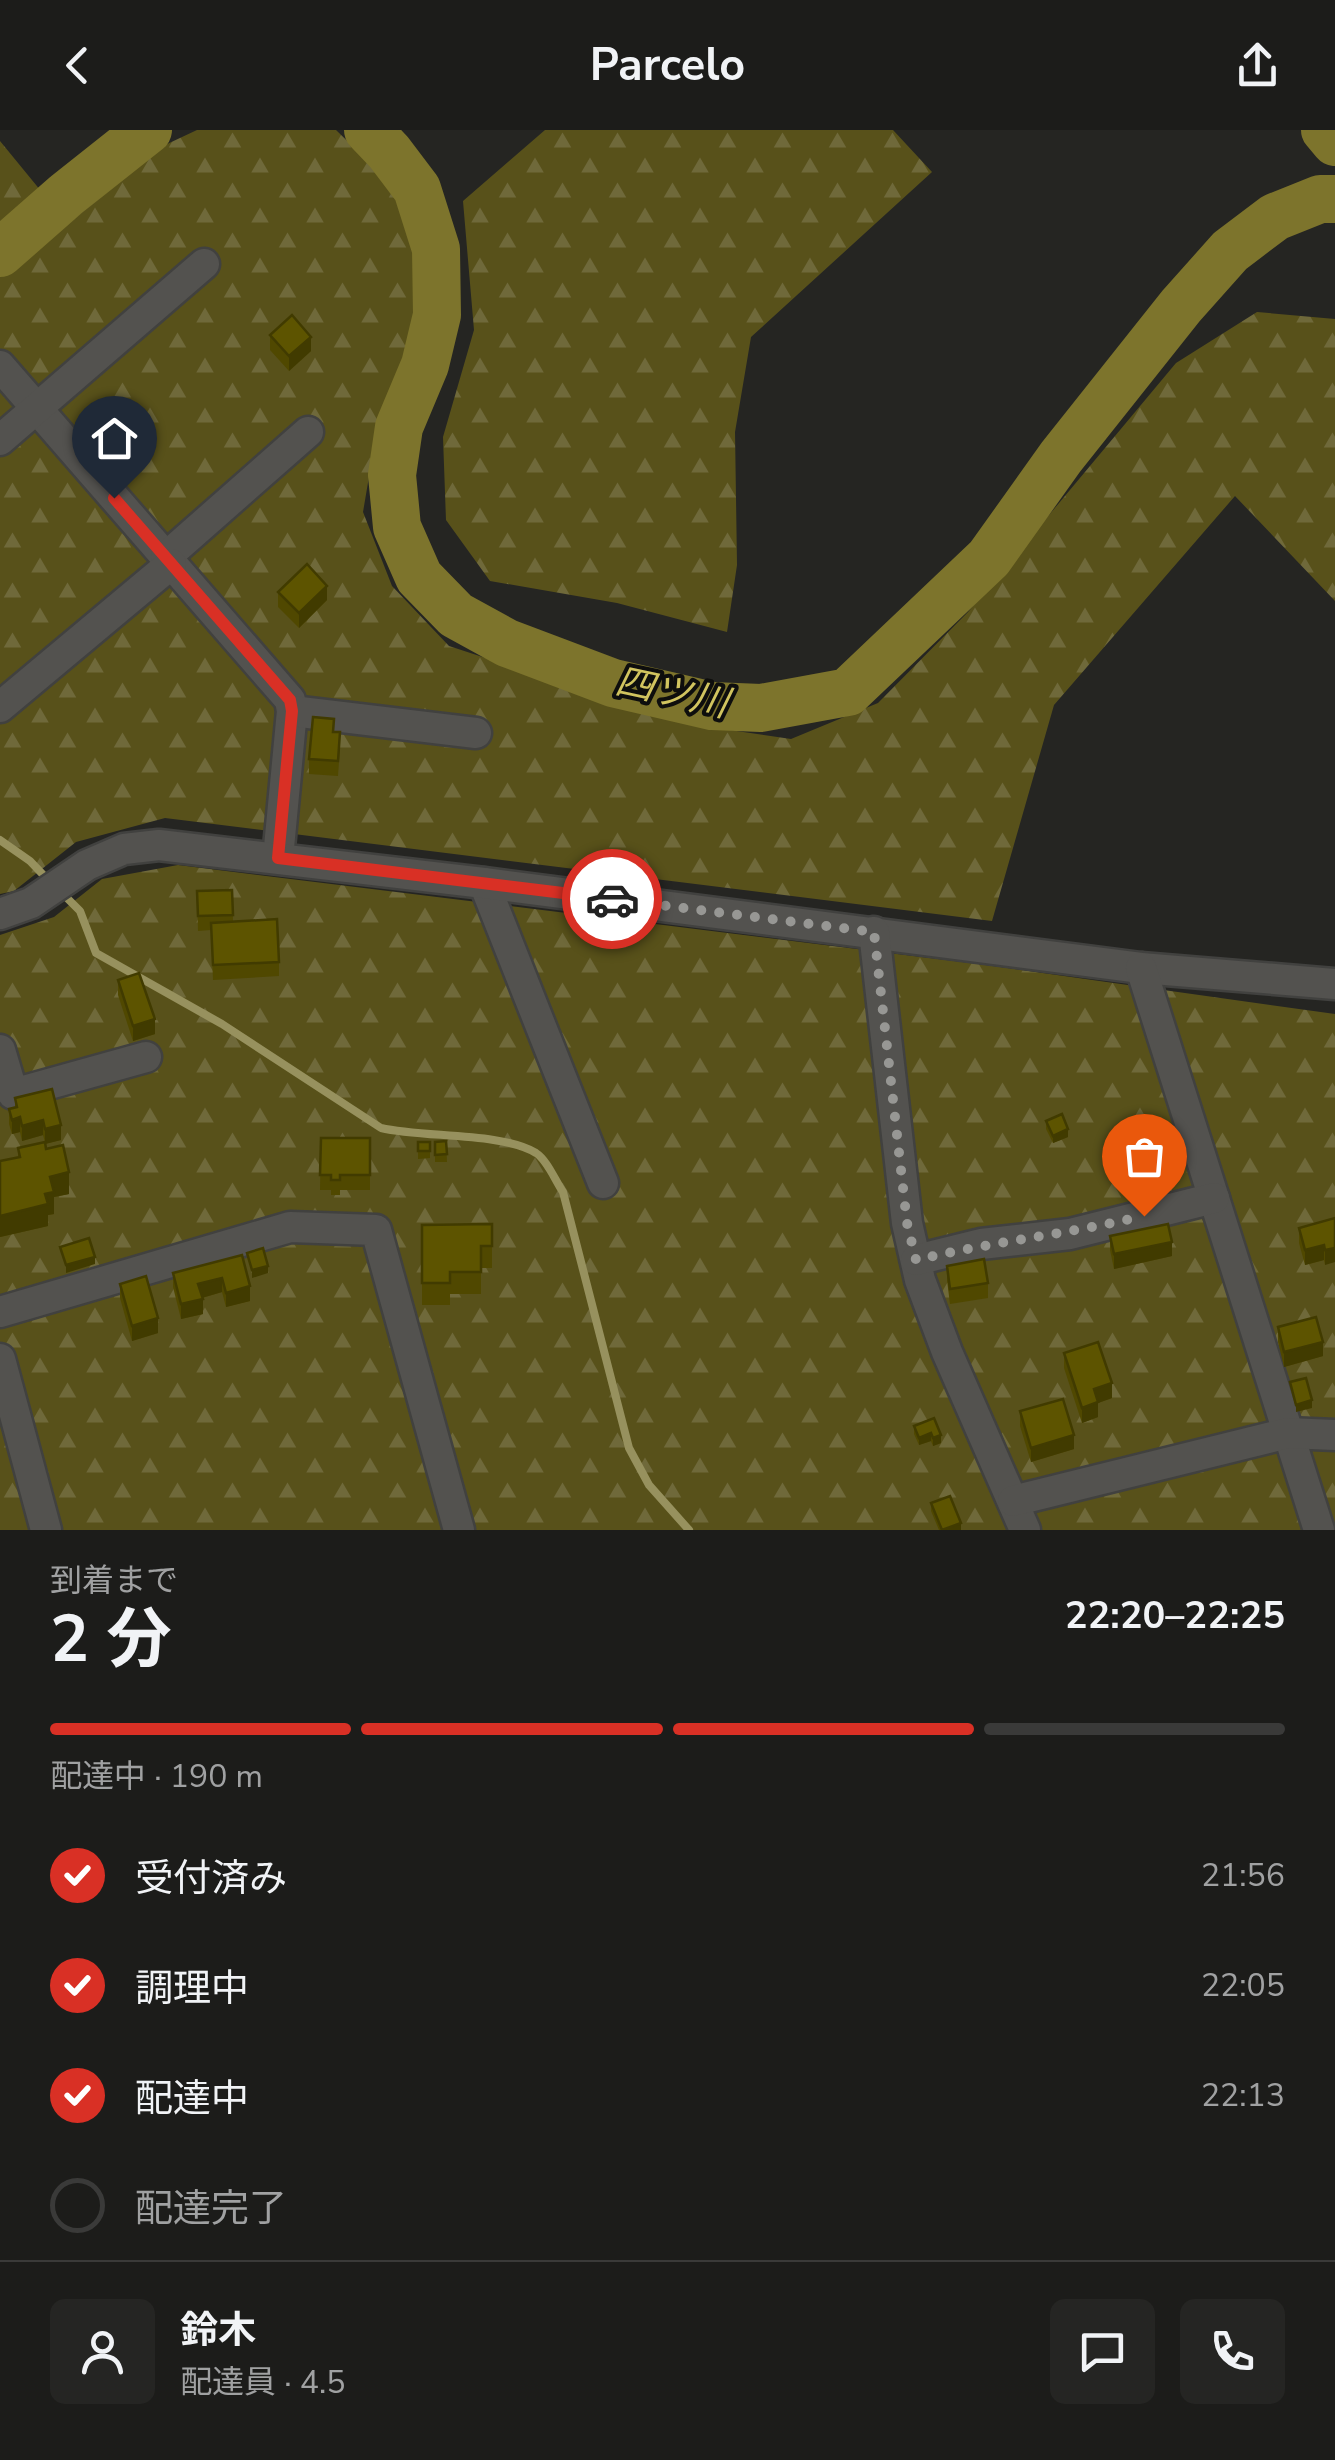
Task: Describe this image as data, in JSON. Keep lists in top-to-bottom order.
{
  "water": ["四ツ川"],
  "page": {
    "header": "Parcelo",
    "heading": ["2 分", "到着まで", "22:20–22:25"],
    "panel": ["鈴木", "配達員 · 4.5"],
    "bar": "配達中 · 190 m",
    "list": [
      ["受付済み", "21:56"],
      ["調理中", "22:05"],
      ["配達中", "22:13"],
      "配達完了"
    ]
  }
}
